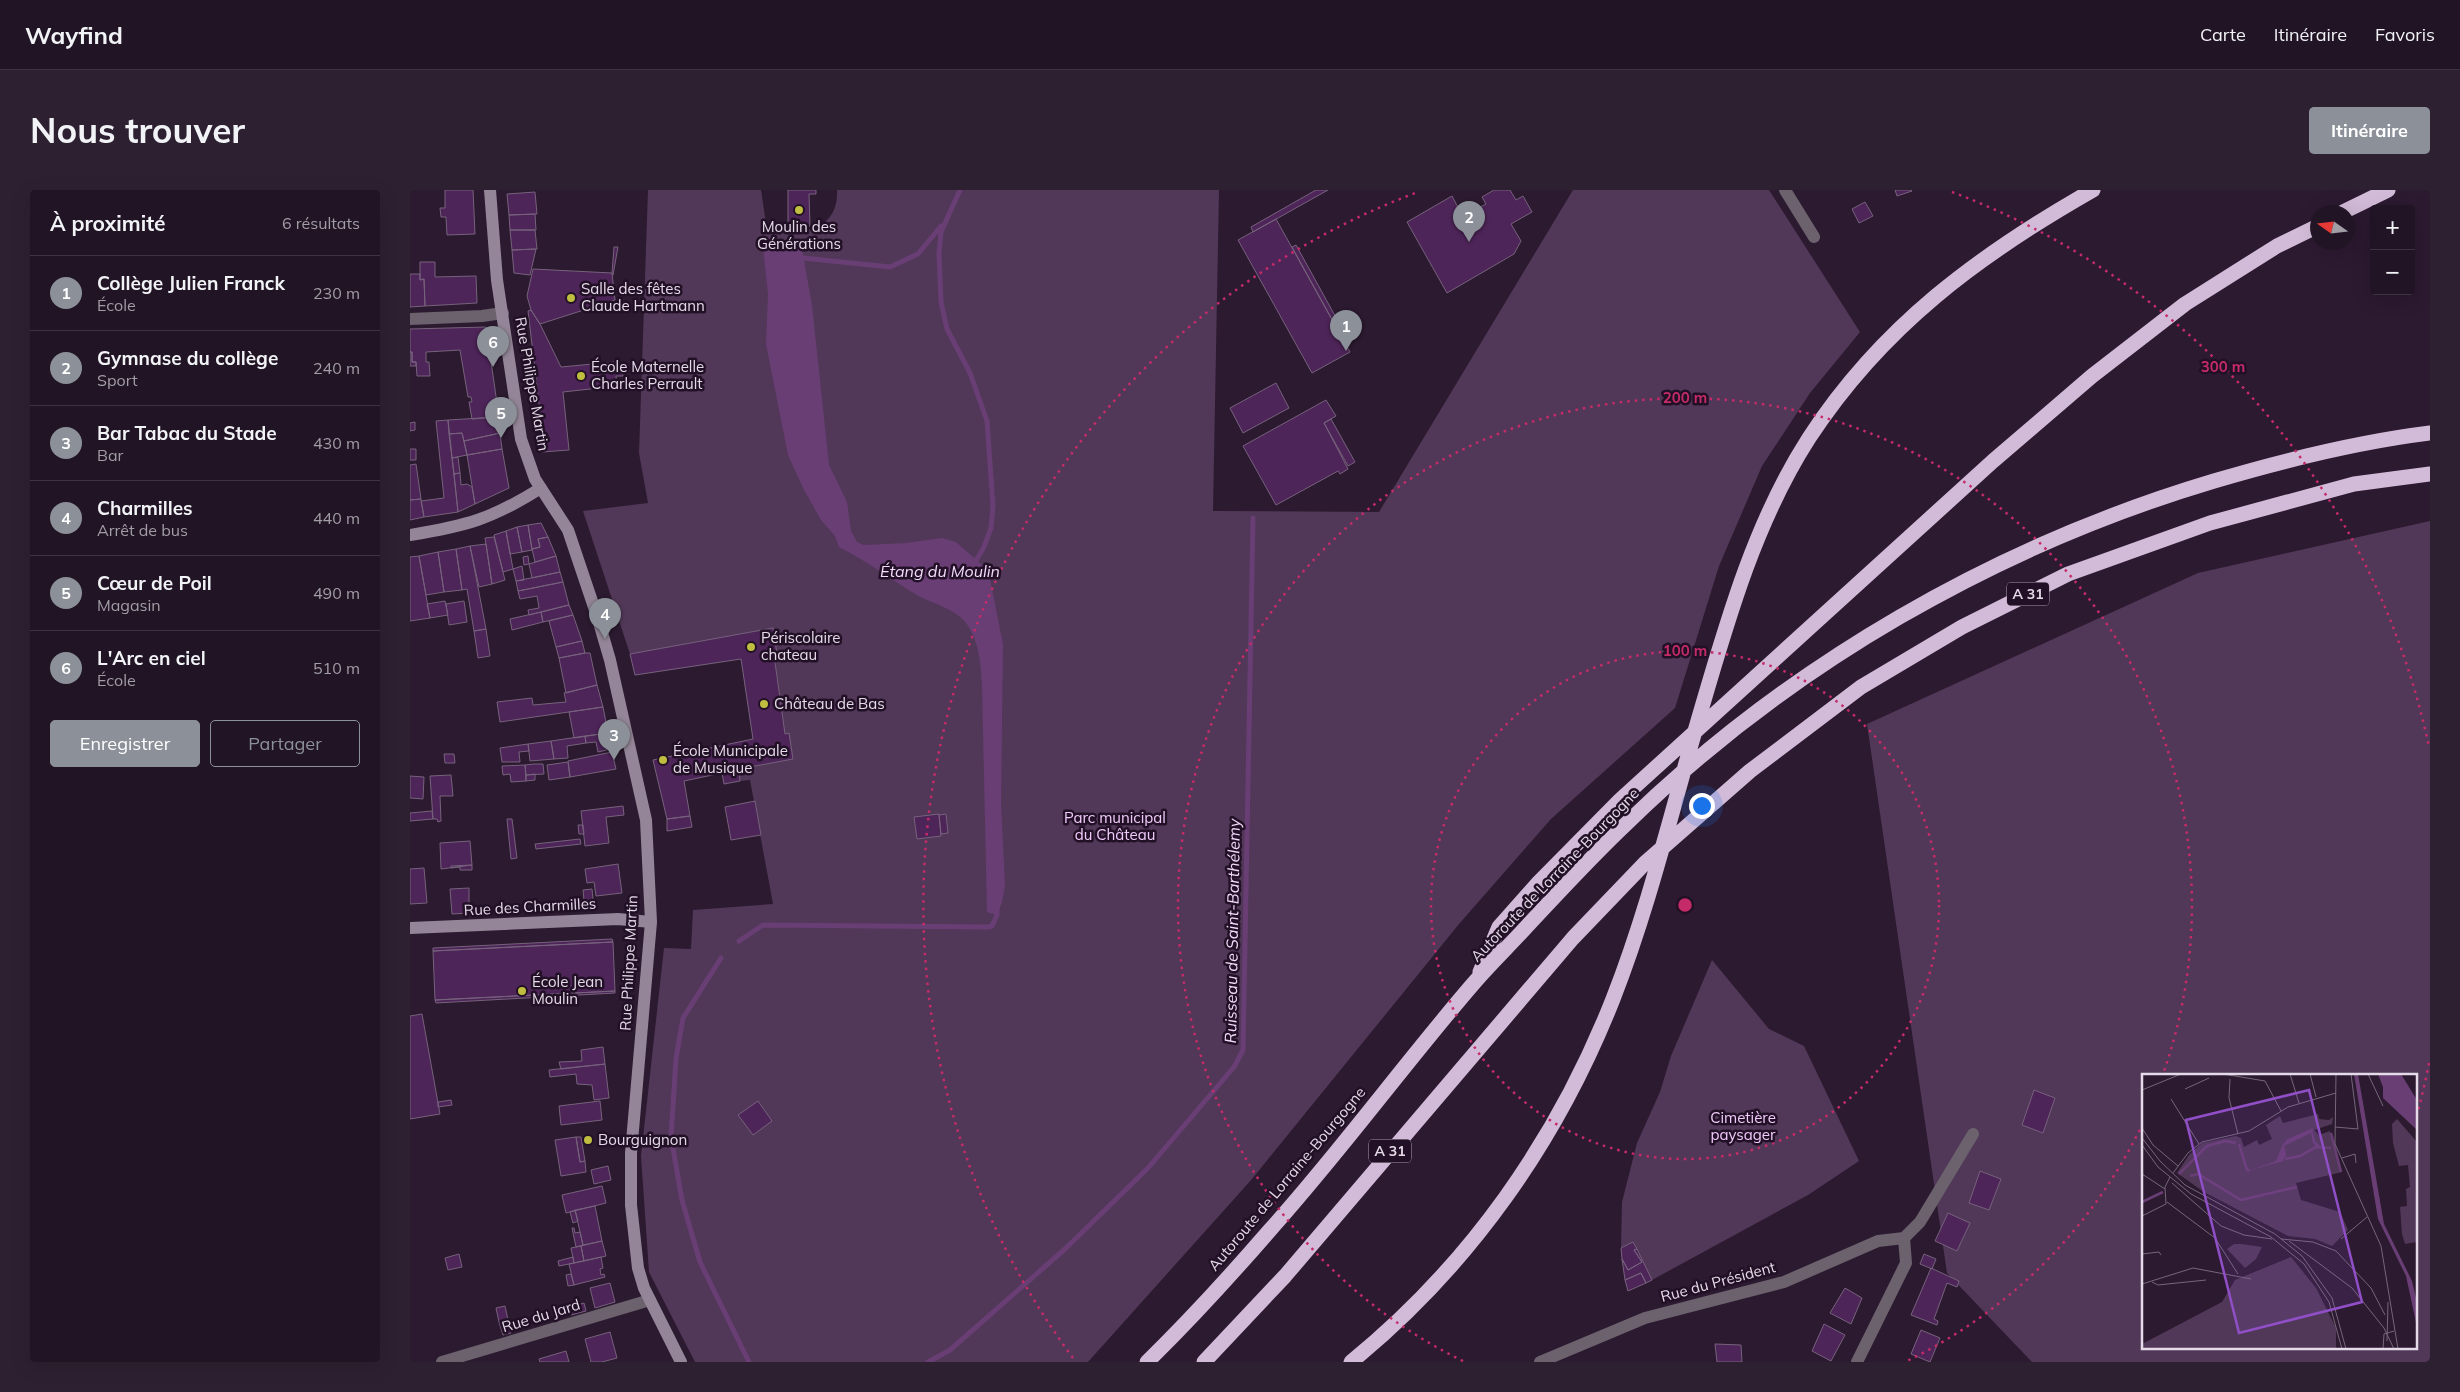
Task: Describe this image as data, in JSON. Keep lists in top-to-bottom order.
{
  "streets": {
    "highway": ["A 31", "Autoroute de Lorraine-Bourgogne"],
    "street": [
      "Rue Philippe Martin",
      "Rue des Charmilles",
      "Rue du Président",
      "Rue du Jard"
    ]
  },
  "crossings": [
    ["Rue Philippe Martin", "Rue des Charmilles"],
    ["Rue Philippe Martin", "Rue du Jard"]
  ],
  "water": ["Étang du Moulin", "Ruisseau de Saint-Barthélemy"],
  "parks": ["Parc municipal du Château", "Cimetière paysager"],
  "places": [
    "Moulin des Générations",
    "Salle des fêtes Claude Hartmann",
    "École Maternelle Charles Perrault",
    "Périscolaire chateau",
    "Château de Bas",
    "École Municipale de Musique",
    "École Jean Moulin",
    "Bourguignon"
  ],
  "north": "left",
  "page": {
    "header": "Wayfind",
    "nav": ["Carte", "Itinéraire", "Favoris"],
    "buttons": [
      "Itinéraire",
      ["Enregistrer", "Partager"]
    ],
    "title": "Nous trouver",
    "heading": ["À proximité", "6 résultats"],
    "pins": [
      "2",
      "1",
      "6",
      "5",
      "4",
      "3"
    ],
    "map_buttons": ["+", "−"],
    "list": [
      {
        "mark": "1",
        "name": "Collège Julien Franck",
        "note": "École",
        "value": "230 m"
      },
      {
        "mark": "2",
        "name": "Gymnase du collège",
        "note": "Sport",
        "value": "240 m"
      },
      {
        "mark": "3",
        "name": "Bar Tabac du Stade",
        "note": "Bar",
        "value": "430 m"
      },
      {
        "mark": "4",
        "name": "Charmilles",
        "note": "Arrêt de bus",
        "value": "440 m"
      },
      {
        "mark": "5",
        "name": "Cœur de Poil",
        "note": "Magasin",
        "value": "490 m"
      },
      {
        "mark": "6",
        "name": "L'Arc en ciel",
        "note": "École",
        "value": "510 m"
      }
    ]
  },
  "rings": ["300 m", "200 m", "100 m"]
}
